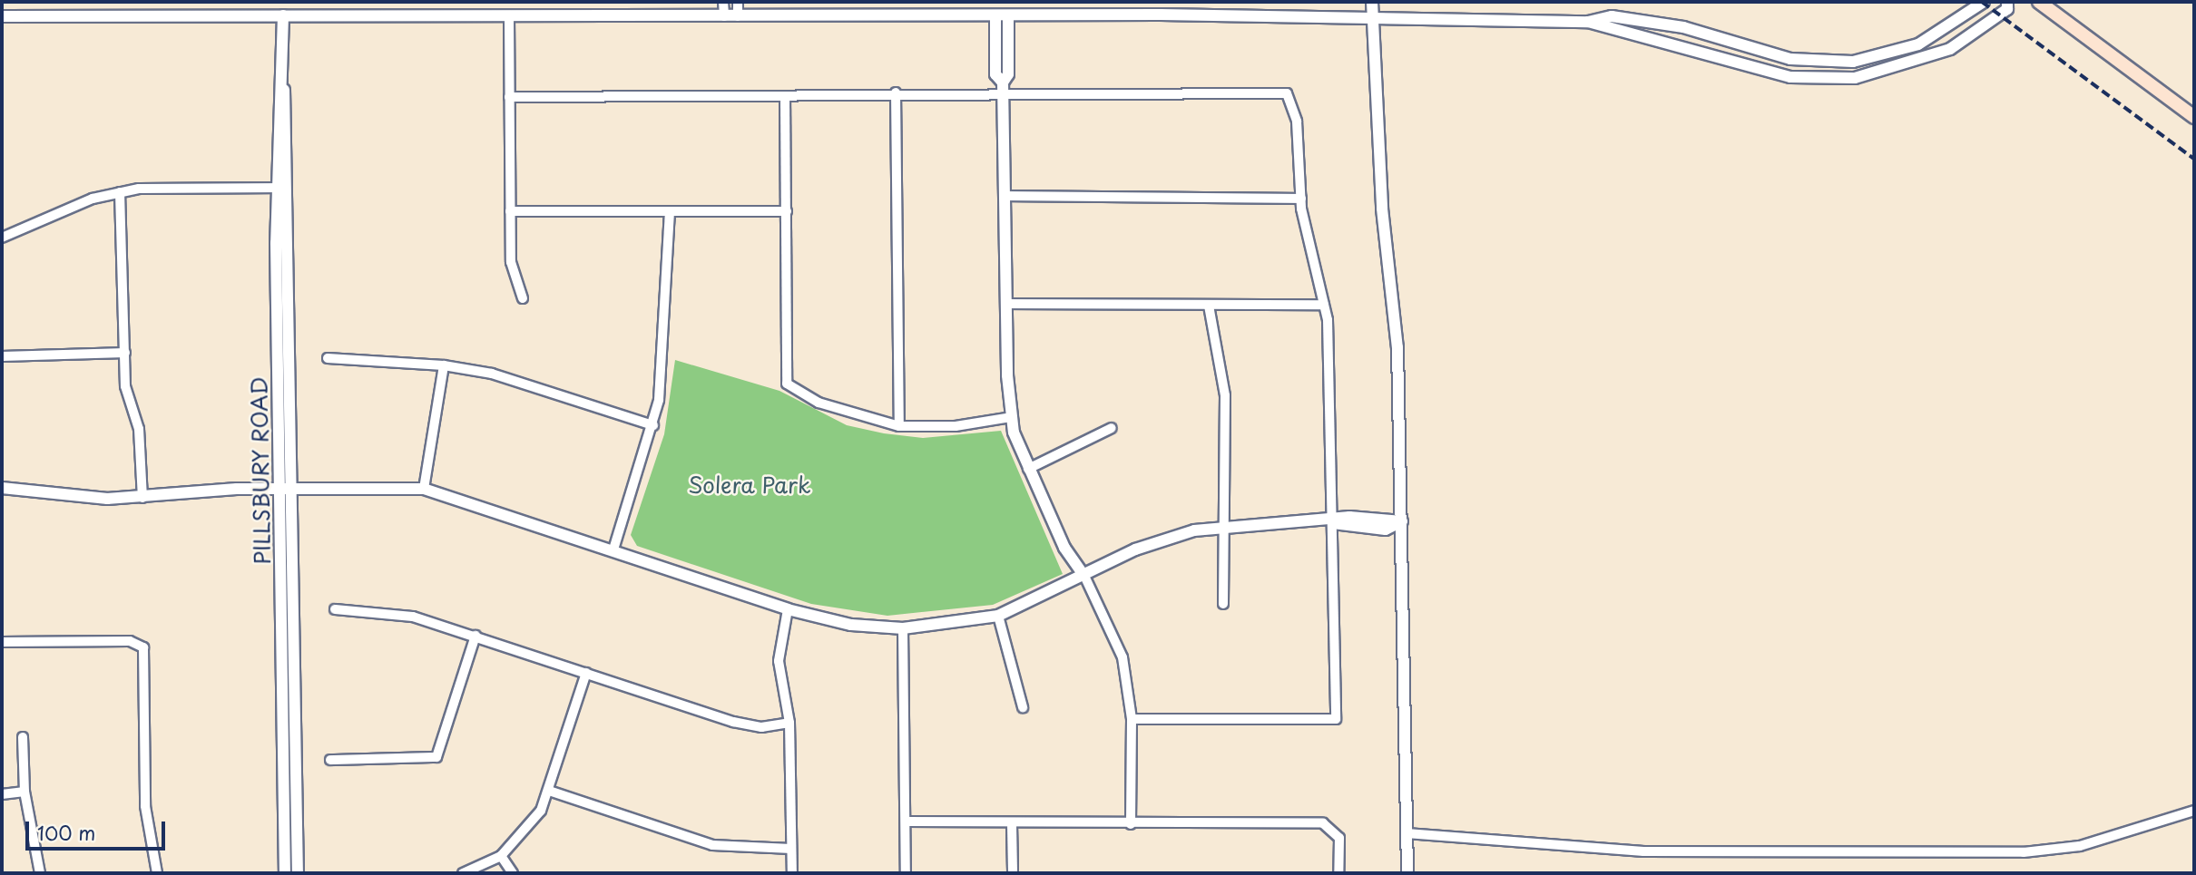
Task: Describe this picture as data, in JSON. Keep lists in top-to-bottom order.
{
  "streets": {
    "street": ["PILLSBURY ROAD"]
  },
  "parks": ["Solera Park"],
  "scale_bar": "100 m"
}
